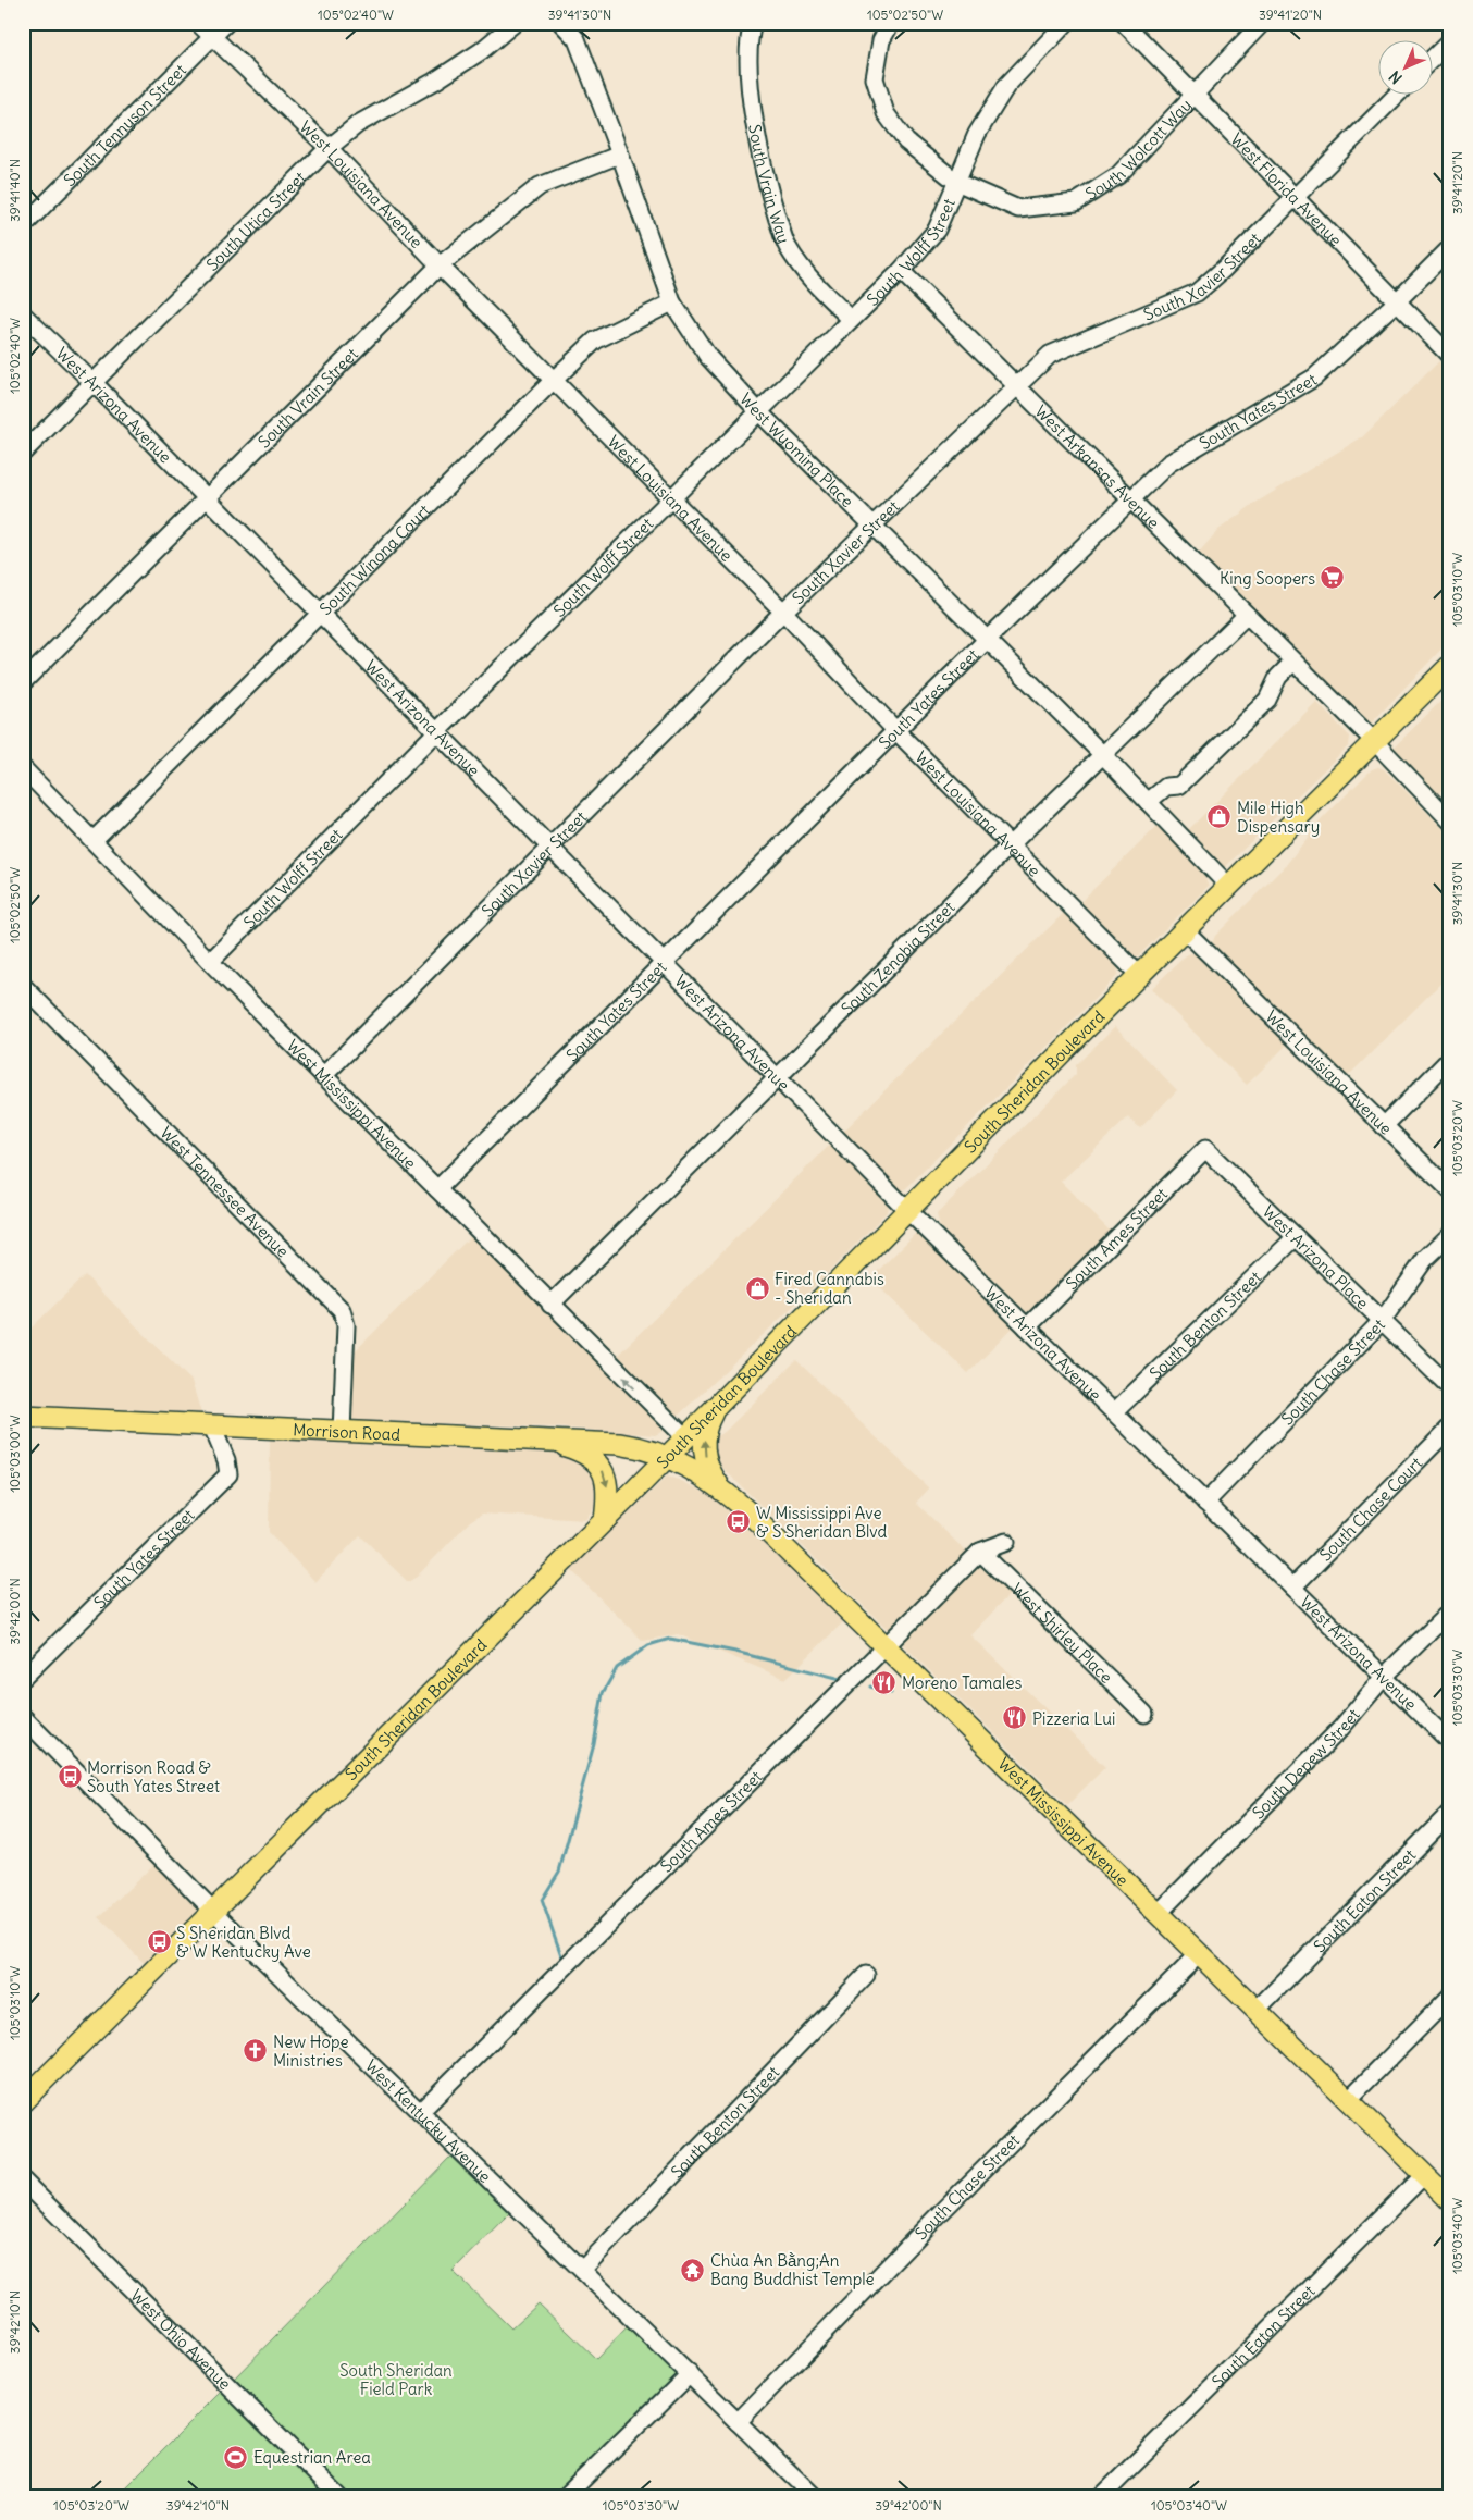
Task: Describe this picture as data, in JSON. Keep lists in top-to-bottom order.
{
  "streets": {
    "main road": ["South Sheridan Boulevard", "West Mississippi Avenue", "Morrison Road"],
    "street": [
      "South Tennyson Street",
      "South Wolcott Way",
      "South Vrain Way",
      "West Louisiana Avenue",
      "West Florida Avenue",
      "South Utica Street",
      "South Wolff Street",
      "South Xavier Street",
      "South Vrain Street",
      "West Arizona Avenue",
      "South Yates Street",
      "West Wyoming Place",
      "West Arkansas Avenue",
      "South Winona Court",
      "South Zenobia Street",
      "West Tennessee Avenue",
      "South Ames Street",
      "West Arizona Place",
      "South Benton Street",
      "South Chase Street",
      "South Chase Court",
      "West Shirley Place",
      "South Depew Street",
      "South Eaton Street",
      "West Kentucky Avenue",
      "West Ohio Avenue"
    ]
  },
  "crossings": [
    ["South Tennyson Street", "West Louisiana Avenue"],
    ["South Wolcott Way", "West Florida Avenue"],
    ["South Wolcott Way", "South Wolff Street"],
    ["South Vrain Way", "South Wolff Street"],
    ["West Louisiana Avenue", "South Utica Street"],
    ["West Louisiana Avenue", "South Wolff Street"],
    ["West Louisiana Avenue", "South Xavier Street"],
    ["West Louisiana Avenue", "South Vrain Street"],
    ["West Louisiana Avenue", "South Yates Street"],
    ["West Louisiana Avenue", "South Winona Court"],
    ["West Louisiana Avenue", "South Zenobia Street"],
    ["West Louisiana Avenue", "South Sheridan Boulevard"],
    ["West Florida Avenue", "South Xavier Street"],
    ["West Florida Avenue", "South Yates Street"],
    ["South Utica Street", "West Arizona Avenue"],
    ["South Wolff Street", "West Arizona Avenue"],
    ["South Wolff Street", "West Wyoming Place"],
    ["South Wolff Street", "West Arkansas Avenue"],
    ["South Wolff Street", "West Mississippi Avenue"],
    ["South Xavier Street", "West Arizona Avenue"],
    ["South Xavier Street", "West Wyoming Place"],
    ["South Xavier Street", "West Arkansas Avenue"],
    ["South Xavier Street", "West Mississippi Avenue"],
    ["South Vrain Street", "West Arizona Avenue"],
    ["South Vrain Street", "West Wyoming Place"],
    ["West Arizona Avenue", "South Yates Street"],
    ["West Arizona Avenue", "South Winona Court"],
    ["West Arizona Avenue", "South Zenobia Street"],
    ["West Arizona Avenue", "South Sheridan Boulevard"],
    ["West Arizona Avenue", "South Ames Street"],
    ["West Arizona Avenue", "South Benton Street"],
    ["West Arizona Avenue", "South Chase Street"],
    ["West Arizona Avenue", "South Chase Court"],
    ["West Arizona Avenue", "South Depew Street"],
    ["South Yates Street", "West Wyoming Place"],
    ["South Yates Street", "West Arkansas Avenue"],
    ["South Yates Street", "West Mississippi Avenue"],
    ["South Yates Street", "Morrison Road"],
    ["West Wyoming Place", "South Winona Court"],
    ["West Wyoming Place", "South Zenobia Street"],
    ["West Wyoming Place", "South Sheridan Boulevard"],
    ["West Arkansas Avenue", "South Zenobia Street"],
    ["West Arkansas Avenue", "South Sheridan Boulevard"],
    ["South Winona Court", "West Mississippi Avenue"],
    ["South Zenobia Street", "West Mississippi Avenue"],
    ["South Sheridan Boulevard", "West Mississippi Avenue"],
    ["South Sheridan Boulevard", "Morrison Road"],
    ["South Sheridan Boulevard", "West Kentucky Avenue"],
    ["West Mississippi Avenue", "South Ames Street"],
    ["West Mississippi Avenue", "South Chase Street"],
    ["West Mississippi Avenue", "Morrison Road"],
    ["West Mississippi Avenue", "South Depew Street"],
    ["West Mississippi Avenue", "South Eaton Street"],
    ["West Tennessee Avenue", "Morrison Road"],
    ["South Ames Street", "West Arizona Place"],
    ["South Ames Street", "West Shirley Place"],
    ["South Ames Street", "West Kentucky Avenue"],
    ["West Arizona Place", "South Benton Street"],
    ["West Arizona Place", "South Chase Street"],
    ["South Benton Street", "West Kentucky Avenue"],
    ["South Chase Street", "West Kentucky Avenue"]
  ],
  "parks": ["South Sheridan Field Park"],
  "places": {
    "supermarket": ["King Soopers"],
    "shop": ["Mile High Dispensary", "Fired Cannabis - Sheridan"],
    "bus stop": ["W Mississippi Ave & S Sheridan Blvd", "Morrison Road & South Yates Street", "S Sheridan Blvd & W Kentucky Ave"],
    "restaurant": ["Moreno Tamales", "Pizzeria Lui"],
    "church": ["New Hope Ministries"],
    "temple": ["Chùa An Bằng;An Bang Buddhist Temple"],
    "sports": ["Equestrian Area"]
  },
  "north": "bottom left",
  "coordinates": [
    "105°02'40\"W",
    "39°41'30\"N",
    "105°02'50\"W",
    "39°41'20\"N",
    "39°41'40\"N",
    "105°03'10\"W",
    "105°03'20\"W",
    "105°03'00\"W",
    "39°42'00\"N",
    "105°03'30\"W",
    "105°03'40\"W",
    "39°42'10\"N"
  ]
}
